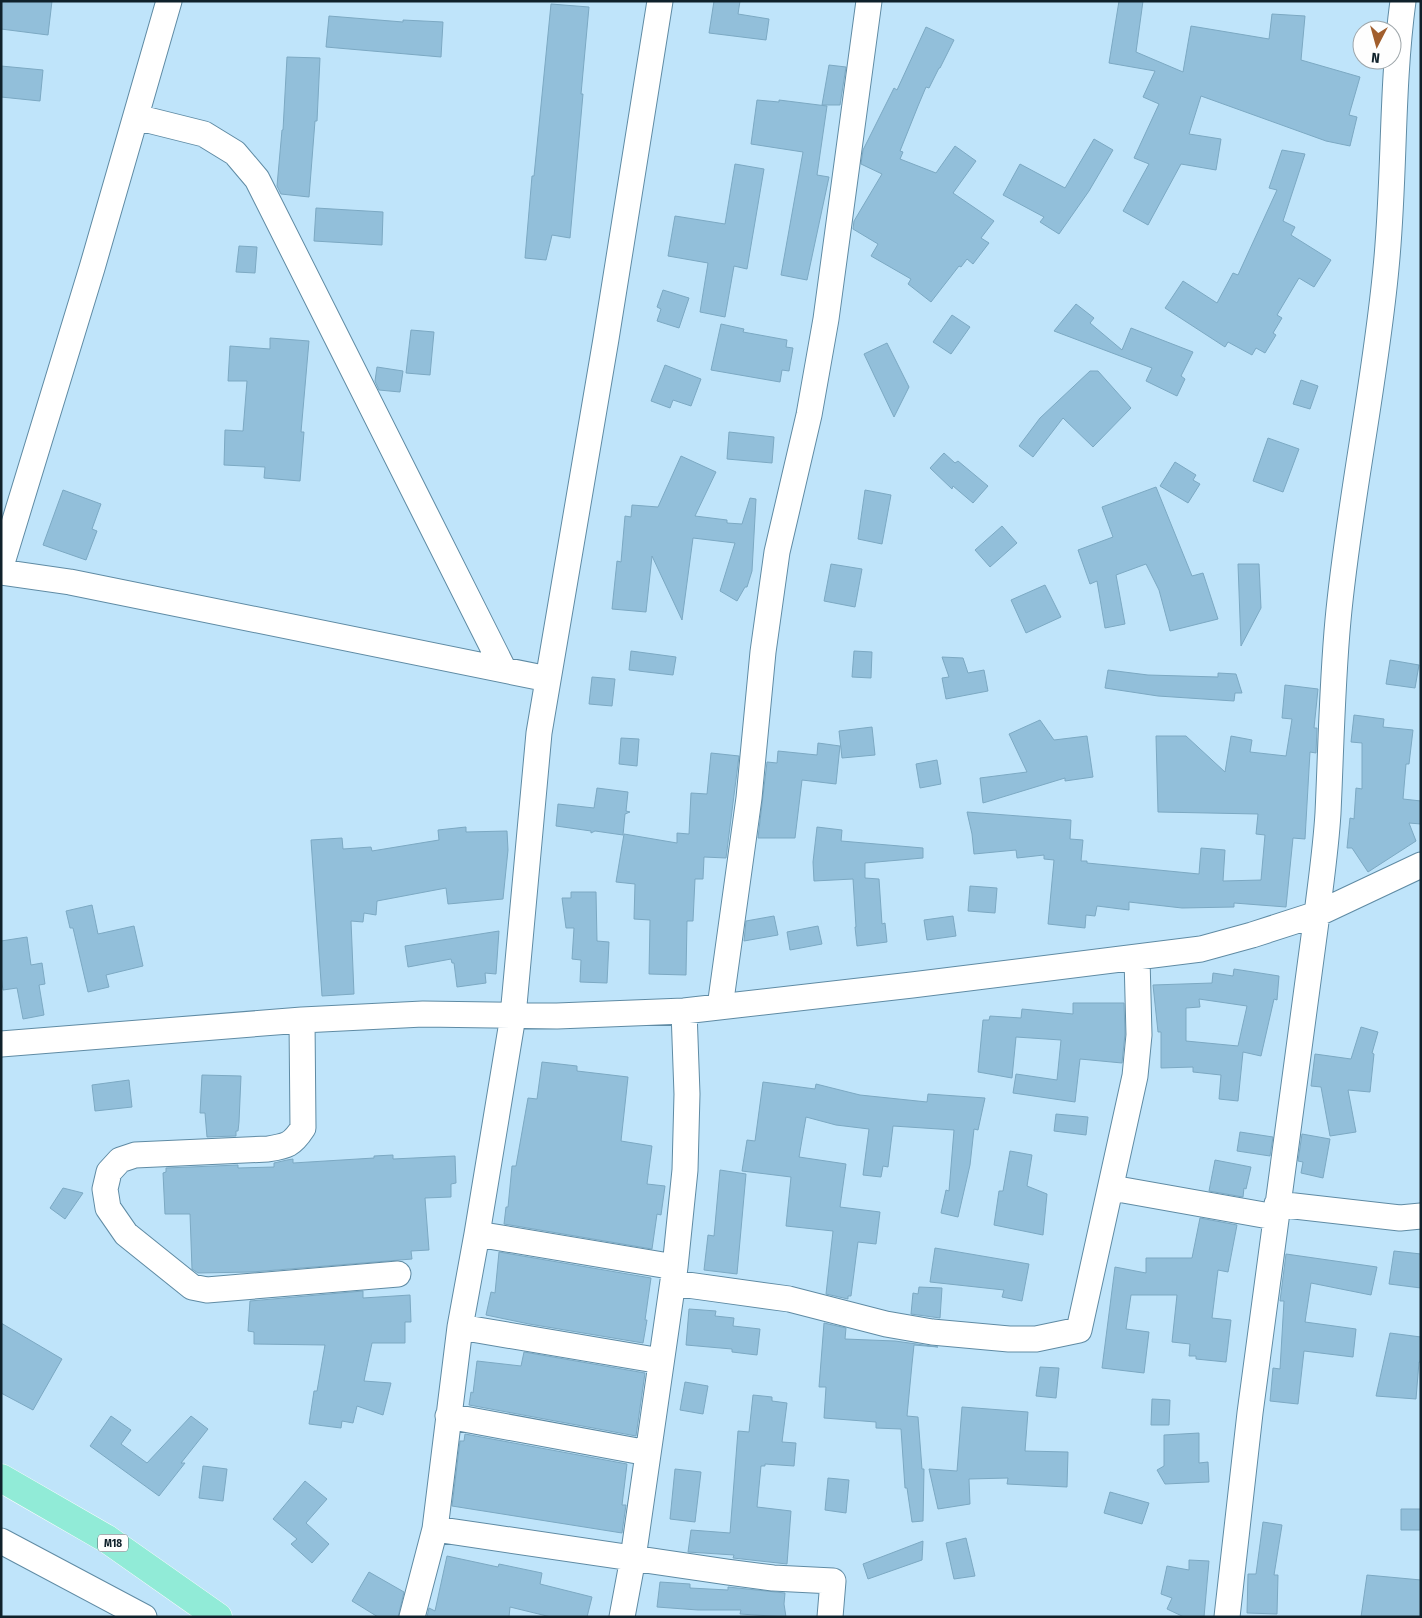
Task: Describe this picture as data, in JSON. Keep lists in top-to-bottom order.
{
  "streets": {
    "main road": ["M18"]
  },
  "north": "bottom"
}
